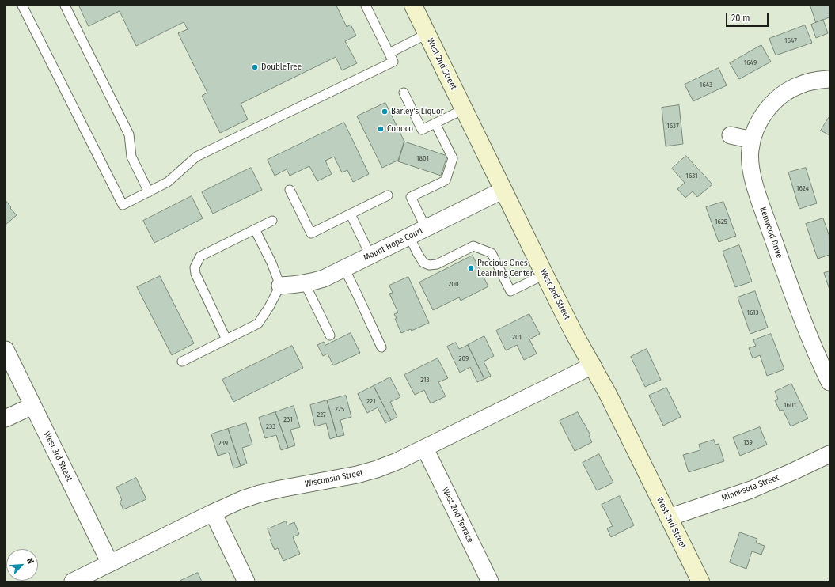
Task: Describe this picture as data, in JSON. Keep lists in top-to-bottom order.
{
  "streets": {
    "street": [
      "West 2nd Street",
      "Kenwood Drive",
      "Mount Hope Court",
      "West 3rd Street",
      "Wisconsin Street",
      "Minnesota Street",
      "West 2nd Terrace"
    ]
  },
  "crossings": [
    ["West 2nd Street", "Mount Hope Court"],
    ["West 2nd Street", "Wisconsin Street"],
    ["West 2nd Street", "Minnesota Street"],
    ["West 3rd Street", "Wisconsin Street"],
    ["Wisconsin Street", "West 2nd Terrace"]
  ],
  "places": [
    "DoubleTree",
    "Barley's Liquor",
    "Conoco",
    "Precious Ones Learning Center"
  ],
  "house_numbers": [
    "1647",
    "1649",
    "1643",
    "1637",
    "1801",
    "1631",
    "1624",
    "1625",
    "200",
    "1613",
    "201",
    "209",
    "213",
    "221",
    "1601",
    "225",
    "227",
    "231",
    "233",
    "139",
    "239"
  ],
  "scale_bar": "20 m",
  "north": "top right"
}
